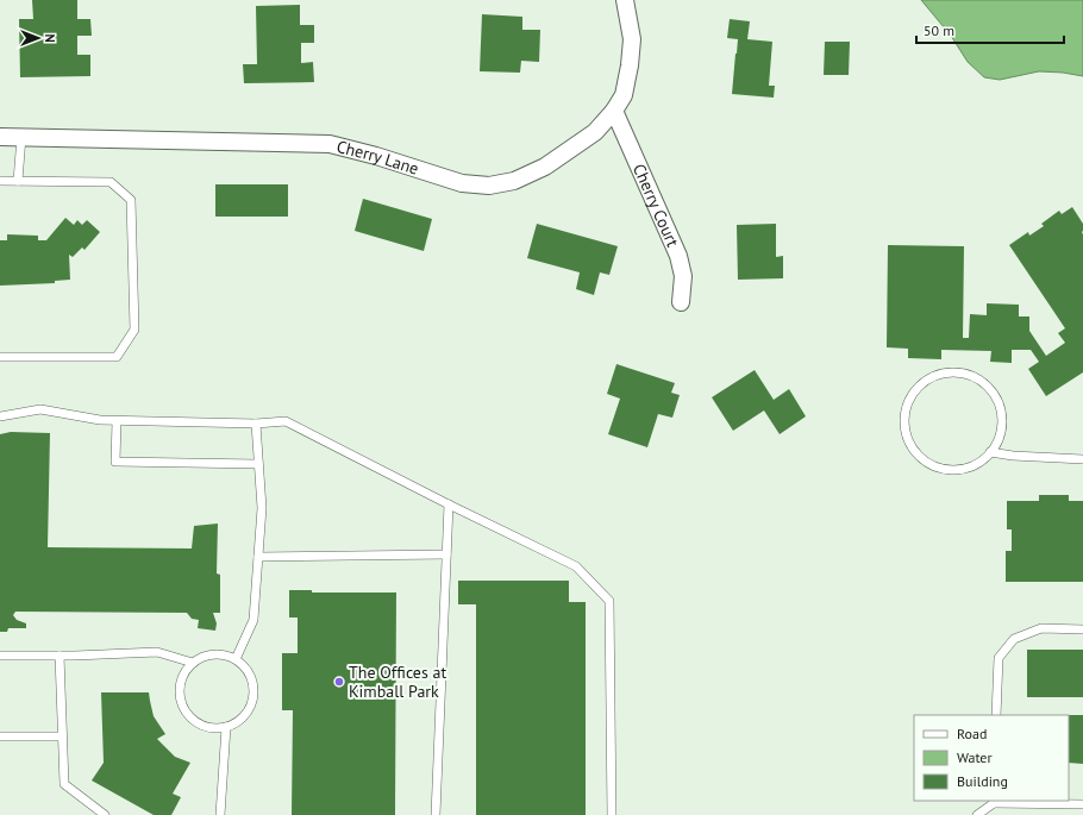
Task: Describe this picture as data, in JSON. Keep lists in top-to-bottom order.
{
  "streets": {
    "street": ["Cherry Lane", "Cherry Court"]
  },
  "crossings": [
    ["Cherry Lane", "Cherry Court"]
  ],
  "places": ["The Offices at Kimball Park"],
  "legend": ["Road", "Water", "Building"],
  "scale_bar": "50 m",
  "north": "right"
}
